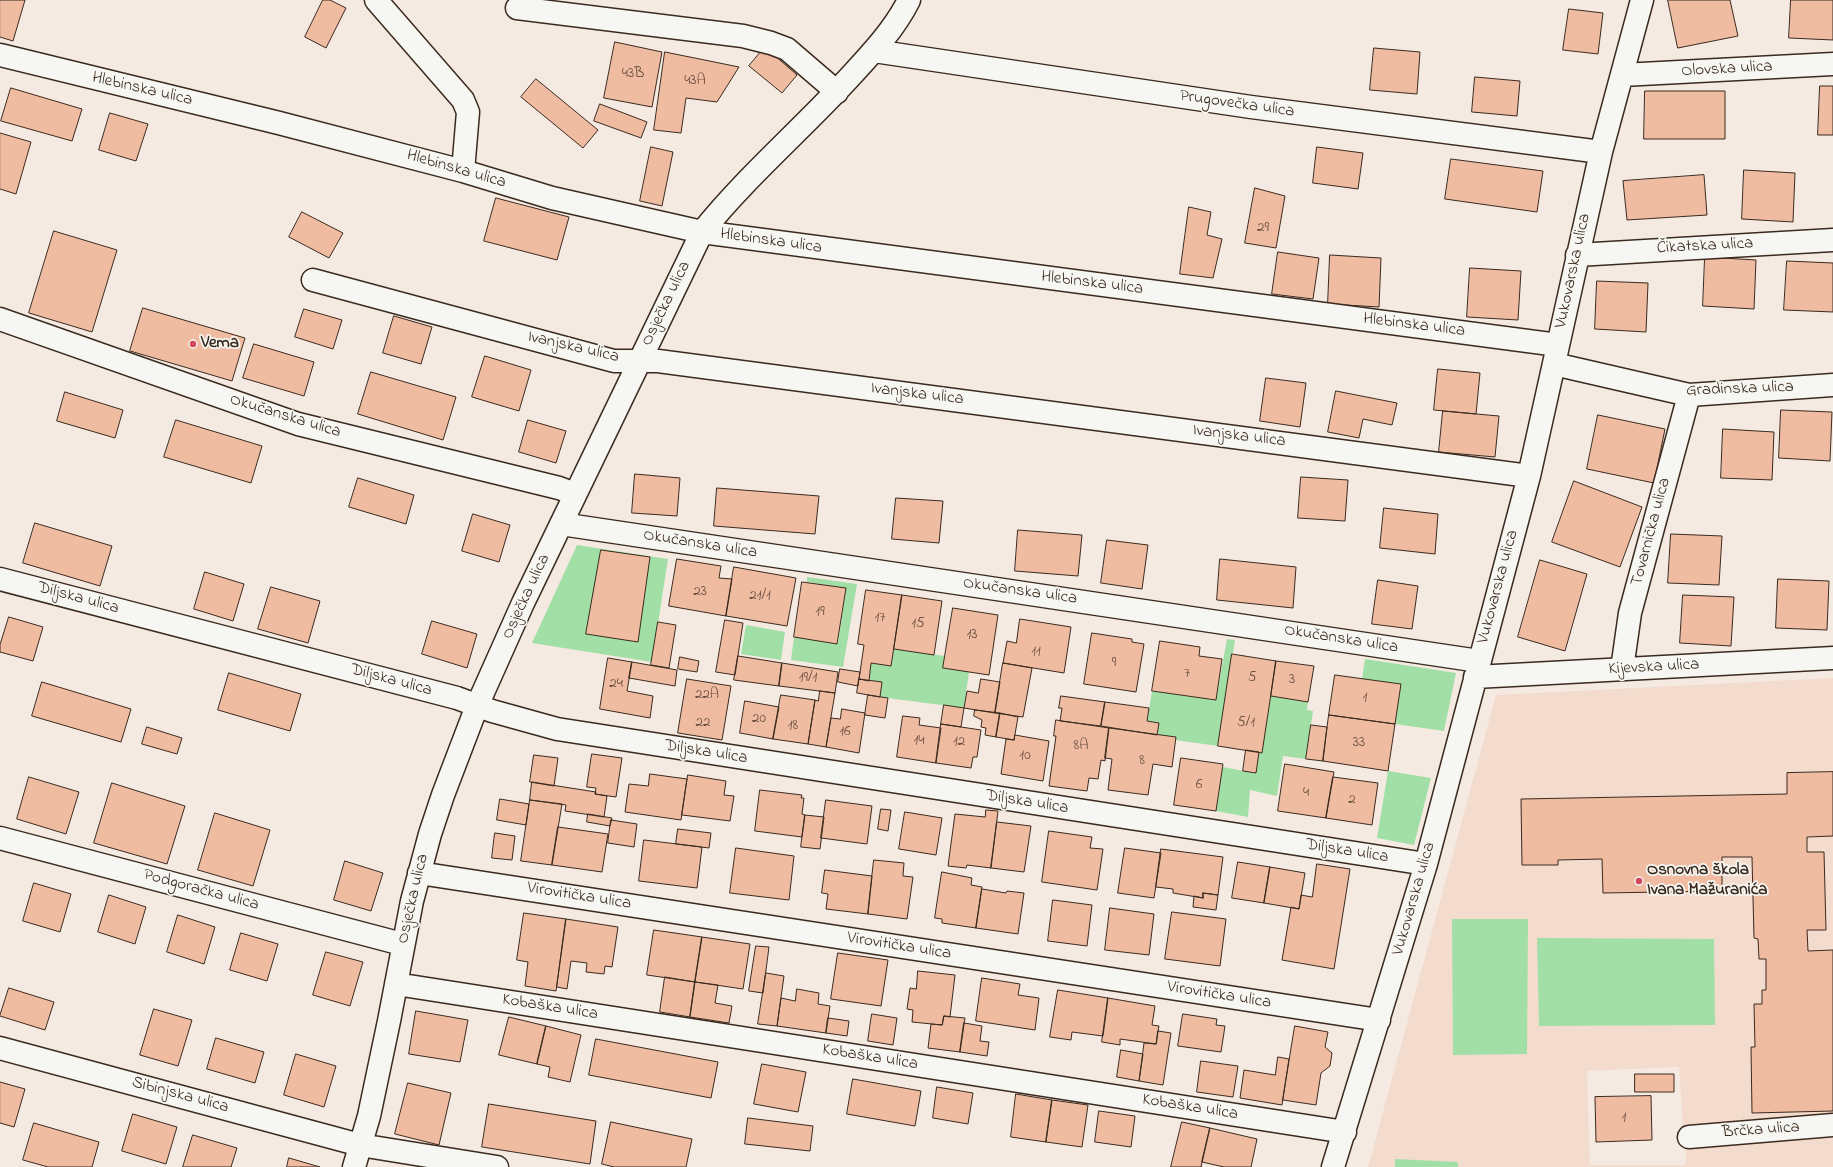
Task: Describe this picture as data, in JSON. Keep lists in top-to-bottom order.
{
  "streets": {
    "street": [
      "Olovska ulica",
      "Hlebinska ulica",
      "Prugovečka ulica",
      "Čikatska ulica",
      "Vukovarska ulica",
      "Osječka ulica",
      "Ivanjska ulica",
      "Gradinska ulica",
      "Okučanska ulica",
      "Tovarnička ulica",
      "Diljska ulica",
      "Kijevska ulica",
      "Podgoračka ulica",
      "Virovitička ulica",
      "Kobaška ulica",
      "Sibinjska ulica",
      "Brčka ulica"
    ]
  },
  "crossings": [
    ["Olovska ulica", "Vukovarska ulica"],
    ["Hlebinska ulica", "Vukovarska ulica"],
    ["Hlebinska ulica", "Osječka ulica"],
    ["Hlebinska ulica", "Gradinska ulica"],
    ["Prugovečka ulica", "Vukovarska ulica"],
    ["Prugovečka ulica", "Osječka ulica"],
    ["Čikatska ulica", "Vukovarska ulica"],
    ["Vukovarska ulica", "Ivanjska ulica"],
    ["Vukovarska ulica", "Gradinska ulica"],
    ["Vukovarska ulica", "Okučanska ulica"],
    ["Vukovarska ulica", "Diljska ulica"],
    ["Vukovarska ulica", "Kijevska ulica"],
    ["Vukovarska ulica", "Virovitička ulica"],
    ["Vukovarska ulica", "Kobaška ulica"],
    ["Osječka ulica", "Ivanjska ulica"],
    ["Osječka ulica", "Okučanska ulica"],
    ["Osječka ulica", "Diljska ulica"],
    ["Osječka ulica", "Podgoračka ulica"],
    ["Osječka ulica", "Virovitička ulica"],
    ["Osječka ulica", "Kobaška ulica"],
    ["Osječka ulica", "Sibinjska ulica"],
    ["Gradinska ulica", "Tovarnička ulica"],
    ["Okučanska ulica", "Kijevska ulica"],
    ["Tovarnička ulica", "Kijevska ulica"]
  ],
  "places": ["Vema", "Osnovna škola Ivana Mažuranića"],
  "house_numbers": [
    "43B",
    "43A",
    "29",
    "23",
    "21/1",
    "19",
    "17",
    "15",
    "13",
    "11",
    "9",
    "7",
    "19/1",
    "5",
    "3",
    "24",
    "22A",
    "1",
    "20",
    "22",
    "5/1",
    "18",
    "16",
    "14",
    "12",
    "33",
    "8A",
    "10",
    "8",
    "6",
    "4",
    "2",
    "1"
  ]
}
